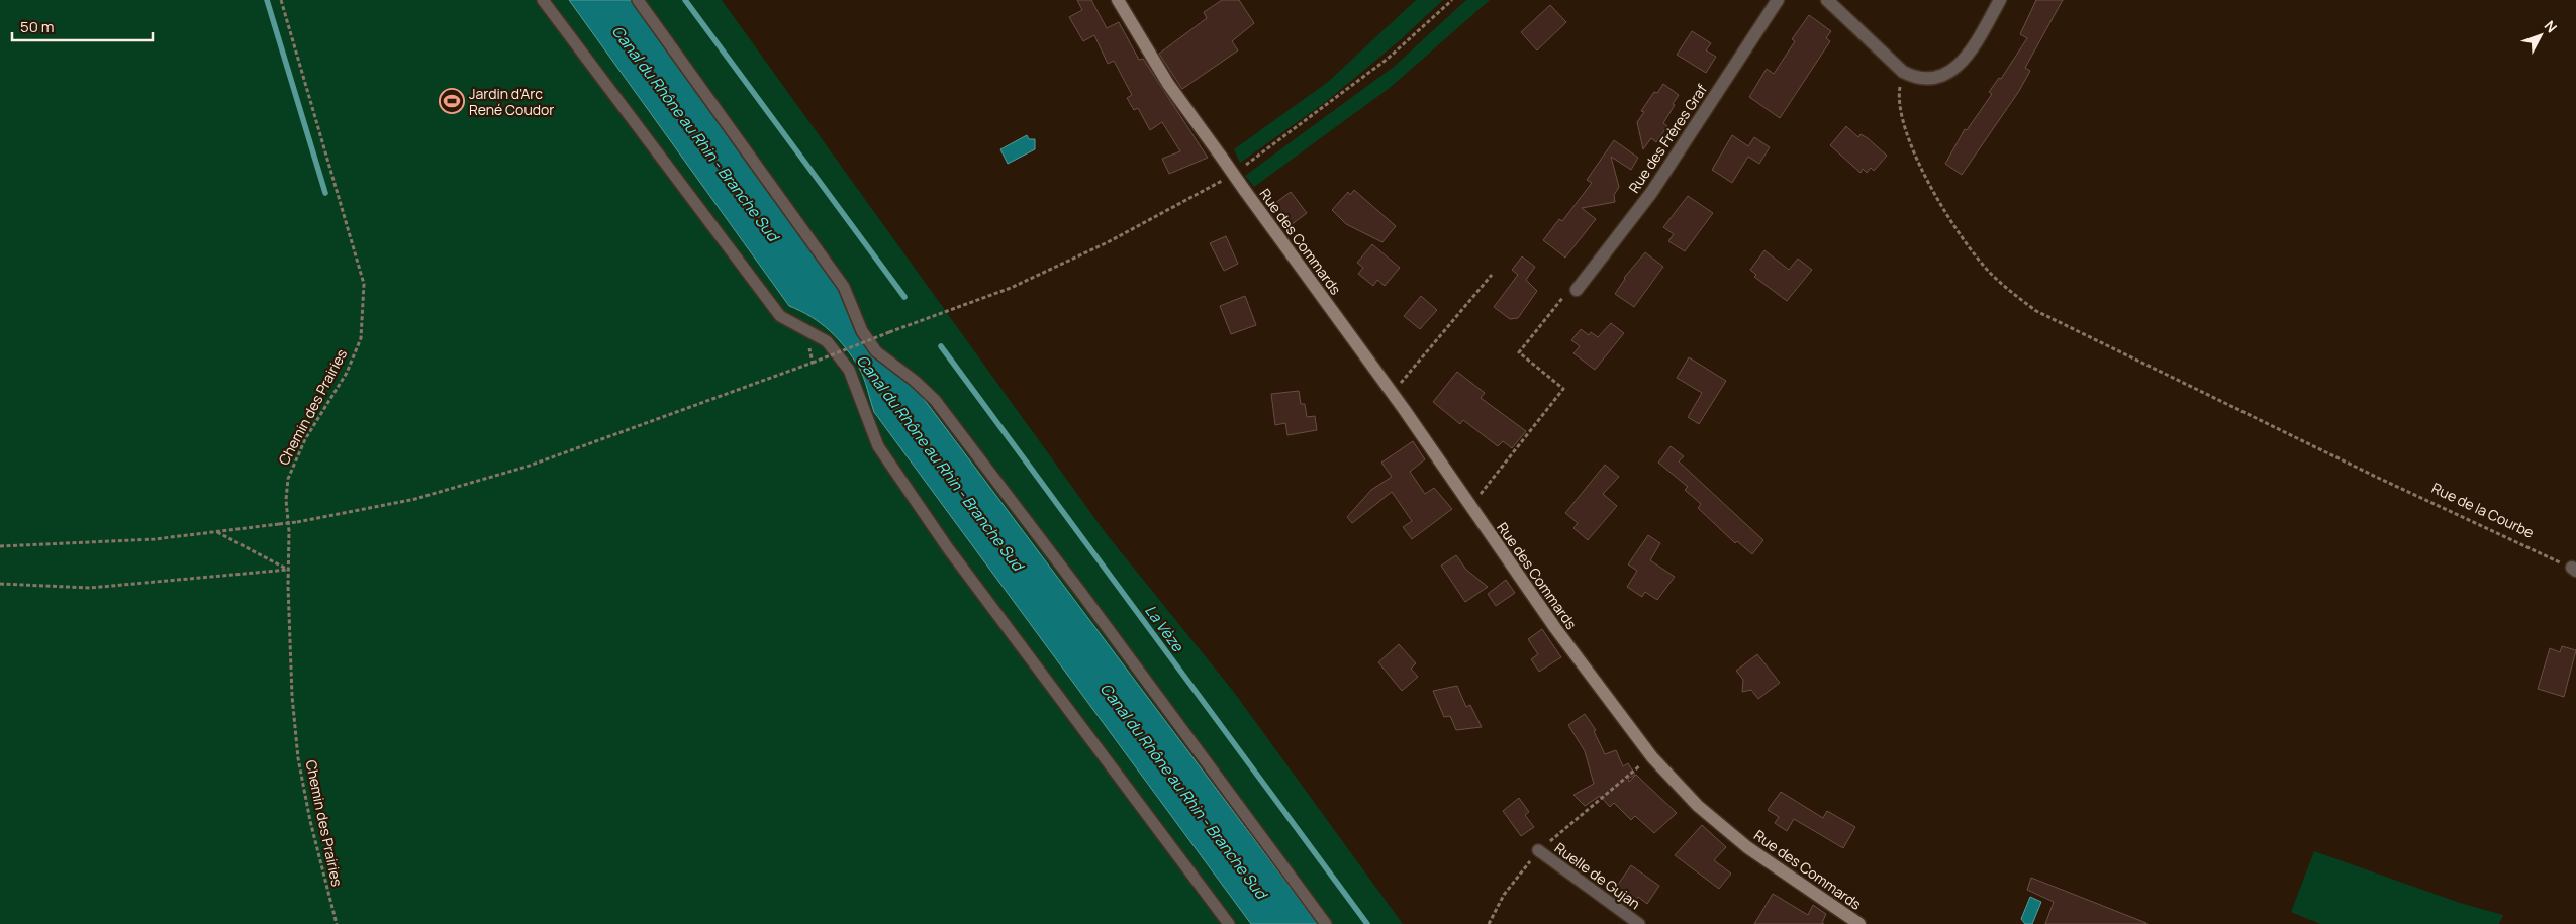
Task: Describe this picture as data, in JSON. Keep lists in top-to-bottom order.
{
  "streets": {
    "street": ["Rue des Frères Graf", "Rue des Commards"],
    "lane": ["Ruelle de Gujan"],
    "path": ["Chemin des Prairies", "Rue de la Courbe"]
  },
  "water": ["Canal du Rhône au Rhin - Branche Sud", "La Vèze"],
  "places": {
    "sports": ["Jardin d'Arc René Coudor"]
  },
  "scale_bar": "50 m",
  "north": "top right"
}
